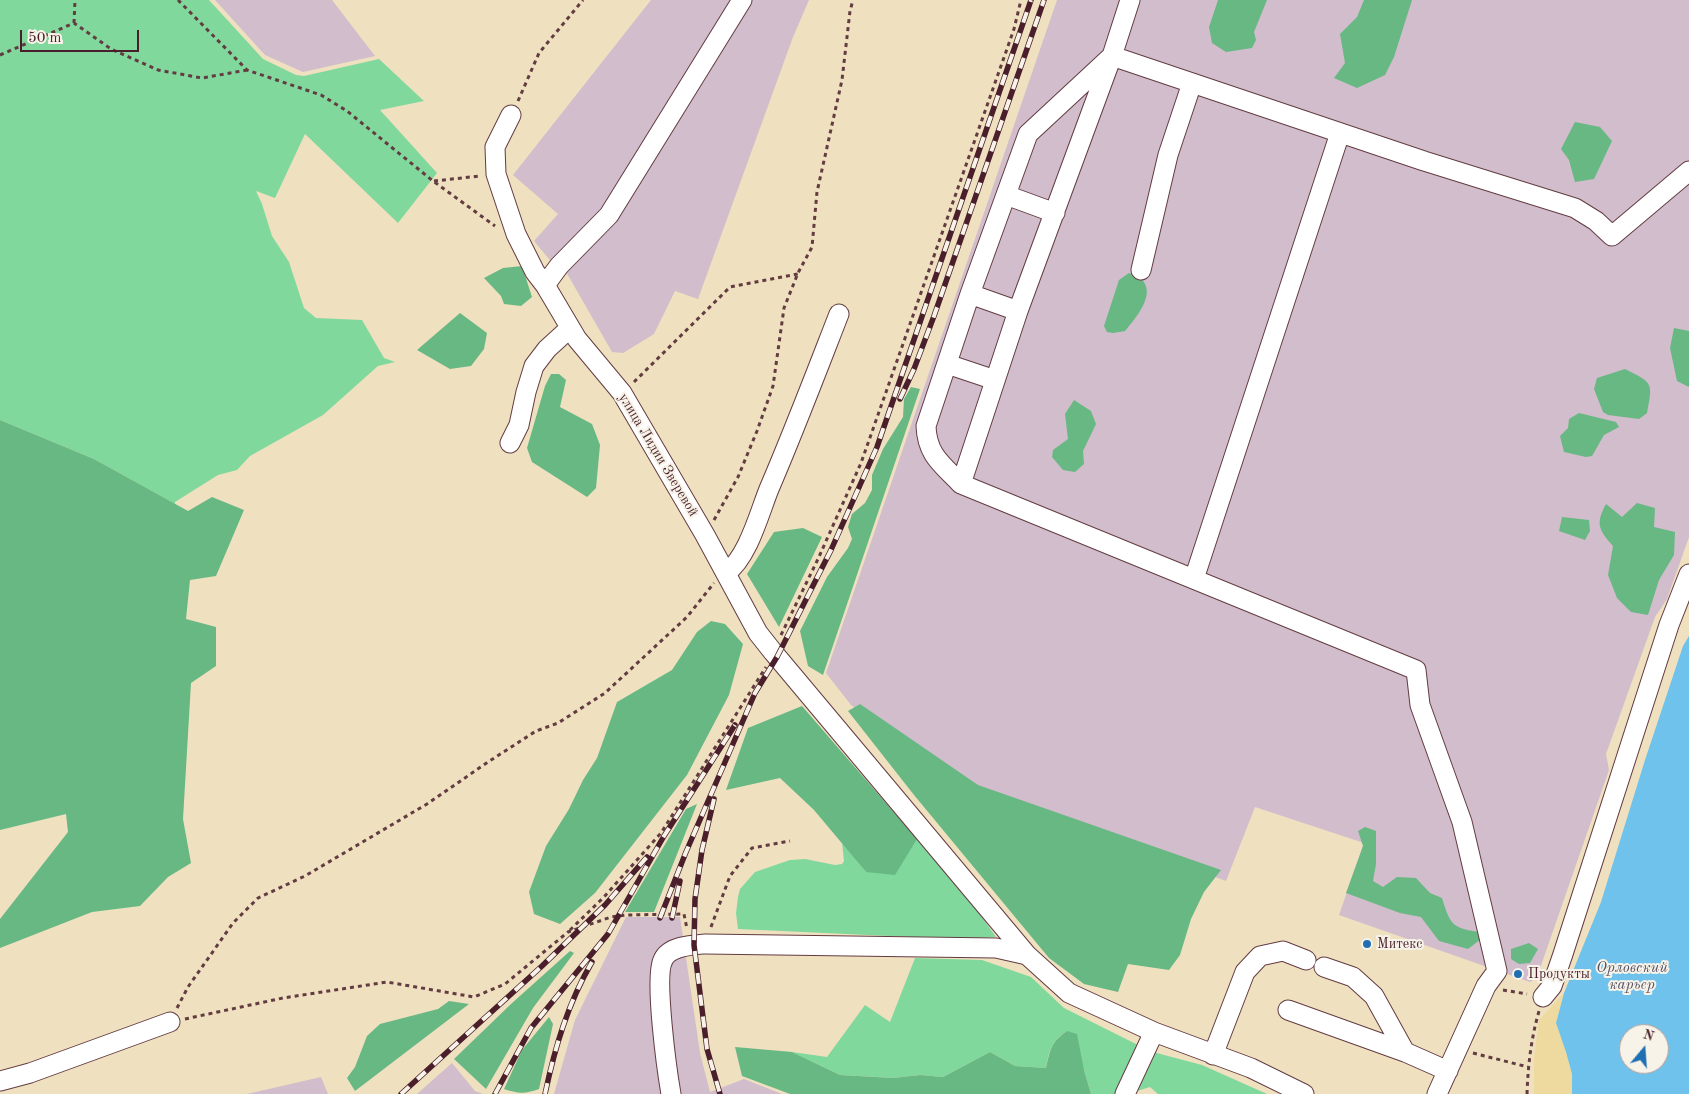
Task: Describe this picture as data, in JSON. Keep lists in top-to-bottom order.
{
  "streets": {
    "street": ["улица Лидии Зверевой"]
  },
  "water": ["Орловский карьер"],
  "places": ["Митекс", "Продукты"],
  "scale_bar": "50 m",
  "north": "top"
}
